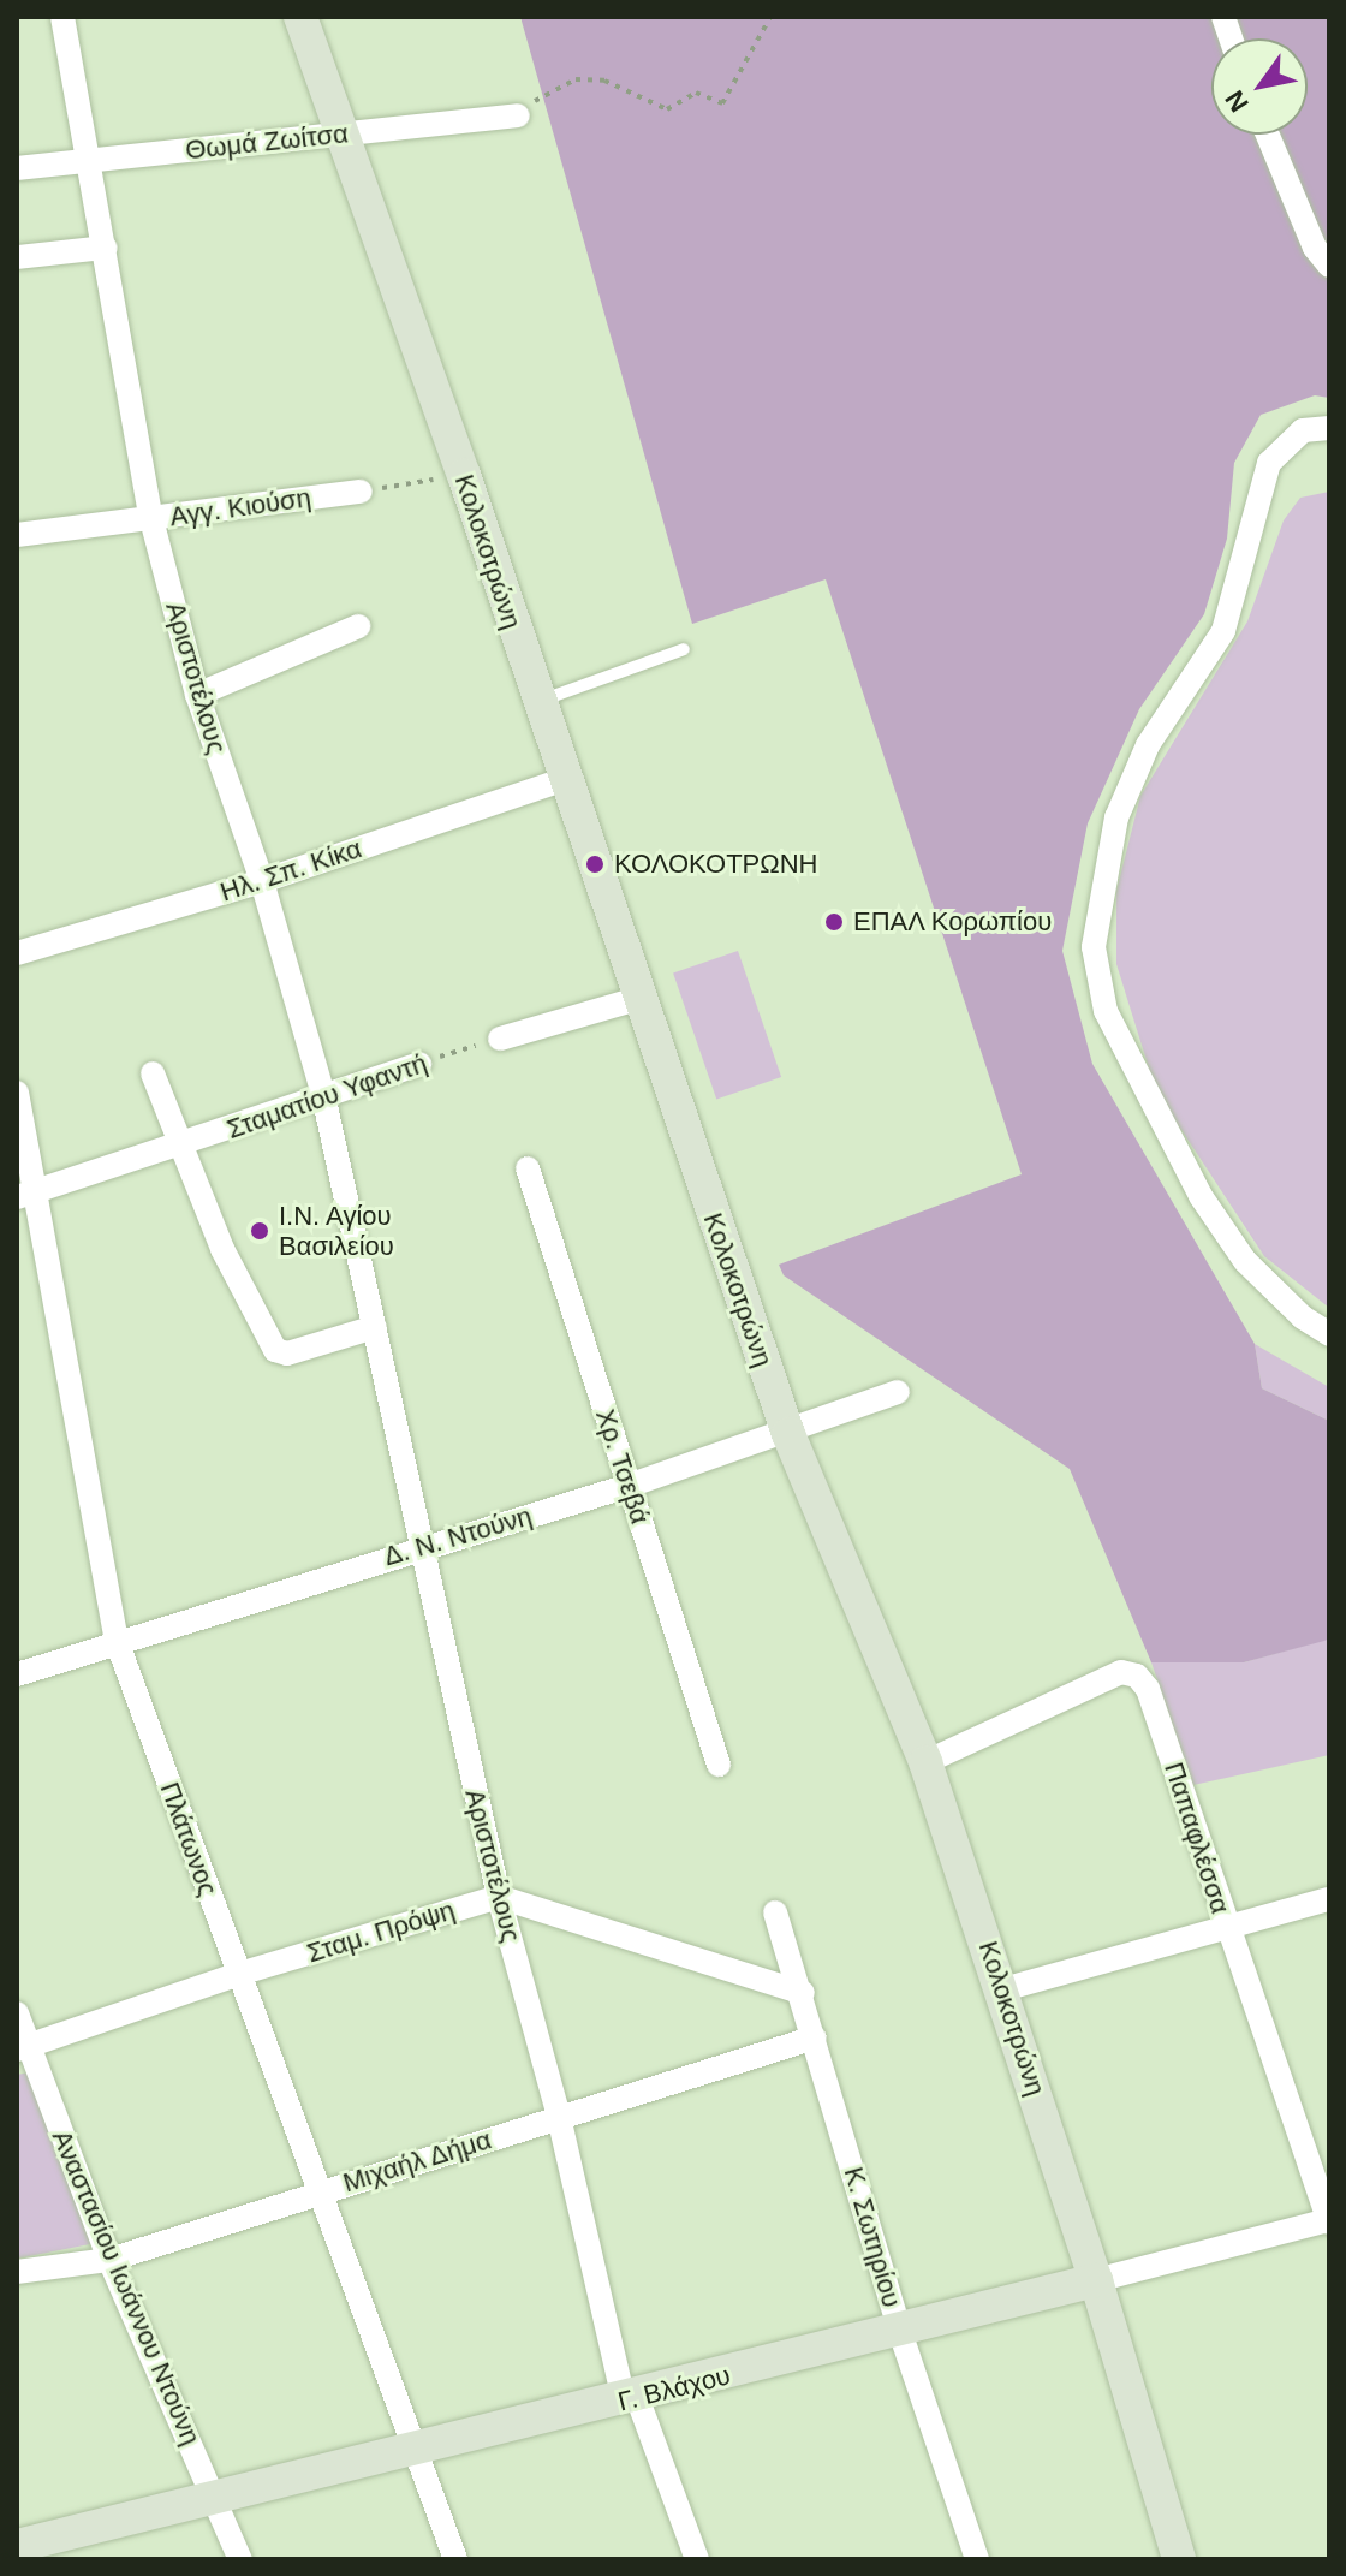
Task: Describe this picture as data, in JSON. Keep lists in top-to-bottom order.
{
  "streets": {
    "street": [
      "Θωμά Ζωίτσα",
      "Αγγ. Κιούση",
      "Κολοκοτρώνη",
      "Αριστοτέλους",
      "Ηλ. Σπ. Κίκα",
      "Σταματίου Υφαντή",
      "Χρ. Τσεβά",
      "Δ. Ν. Ντούνη",
      "Παπαφλέσσα",
      "Πλάτωνος",
      "Σταμ. Πρόψη",
      "Μιχαήλ Δήμα",
      "Κ. Σωτηρίου",
      "Αναστασίου Ιωάννου Ντούνη",
      "Γ. Βλάχου"
    ]
  },
  "crossings": [
    ["Θωμά Ζωίτσα", "Κολοκοτρώνη"],
    ["Θωμά Ζωίτσα", "Αριστοτέλους"],
    ["Αγγ. Κιούση", "Αριστοτέλους"],
    ["Κολοκοτρώνη", "Ηλ. Σπ. Κίκα"],
    ["Κολοκοτρώνη", "Δ. Ν. Ντούνη"],
    ["Κολοκοτρώνη", "Παπαφλέσσα"],
    ["Κολοκοτρώνη", "Γ. Βλάχου"],
    ["Αριστοτέλους", "Ηλ. Σπ. Κίκα"],
    ["Αριστοτέλους", "Σταματίου Υφαντή"],
    ["Αριστοτέλους", "Δ. Ν. Ντούνη"],
    ["Αριστοτέλους", "Σταμ. Πρόψη"],
    ["Αριστοτέλους", "Μιχαήλ Δήμα"],
    ["Αριστοτέλους", "Γ. Βλάχου"],
    ["Σταματίου Υφαντή", "Πλάτωνος"],
    ["Χρ. Τσεβά", "Δ. Ν. Ντούνη"],
    ["Δ. Ν. Ντούνη", "Πλάτωνος"],
    ["Παπαφλέσσα", "Γ. Βλάχου"],
    ["Πλάτωνος", "Σταμ. Πρόψη"],
    ["Πλάτωνος", "Μιχαήλ Δήμα"],
    ["Πλάτωνος", "Γ. Βλάχου"],
    ["Σταμ. Πρόψη", "Αναστασίου Ιωάννου Ντούνη"],
    ["Μιχαήλ Δήμα", "Κ. Σωτηρίου"],
    ["Μιχαήλ Δήμα", "Αναστασίου Ιωάννου Ντούνη"],
    ["Κ. Σωτηρίου", "Γ. Βλάχου"],
    ["Αναστασίου Ιωάννου Ντούνη", "Γ. Βλάχου"]
  ],
  "places": ["ΚΟΛΟΚΟΤΡΩΝΗ", "ΕΠΑΛ Κορωπίου", "Ι.Ν. Αγίου Βασιλείου"],
  "north": "bottom left"
}
